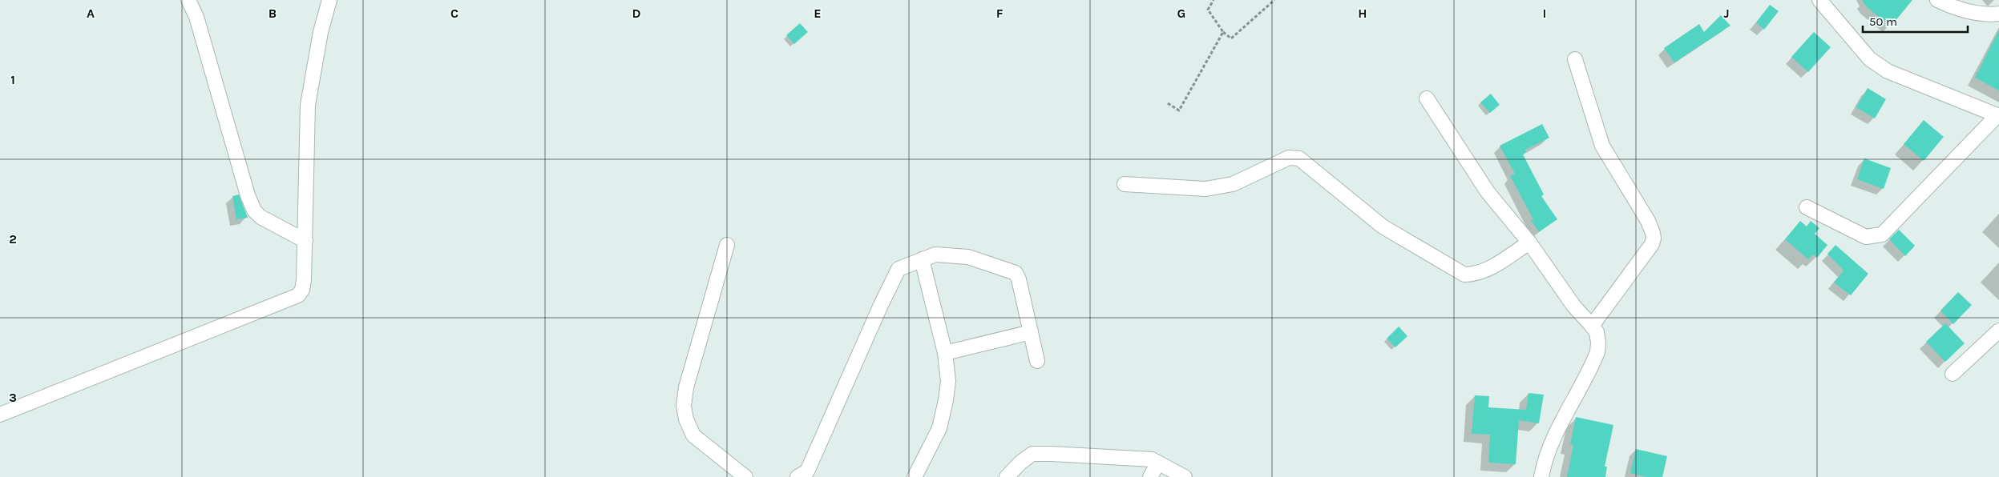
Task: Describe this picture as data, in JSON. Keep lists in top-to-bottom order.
{
  "scale_bar": "50 m",
  "grid": {
    "columns": [
      "A",
      "B",
      "C",
      "D",
      "E",
      "F",
      "G",
      "H",
      "I",
      "J"
    ],
    "rows": ["1", "2", "3"]
  }
}
